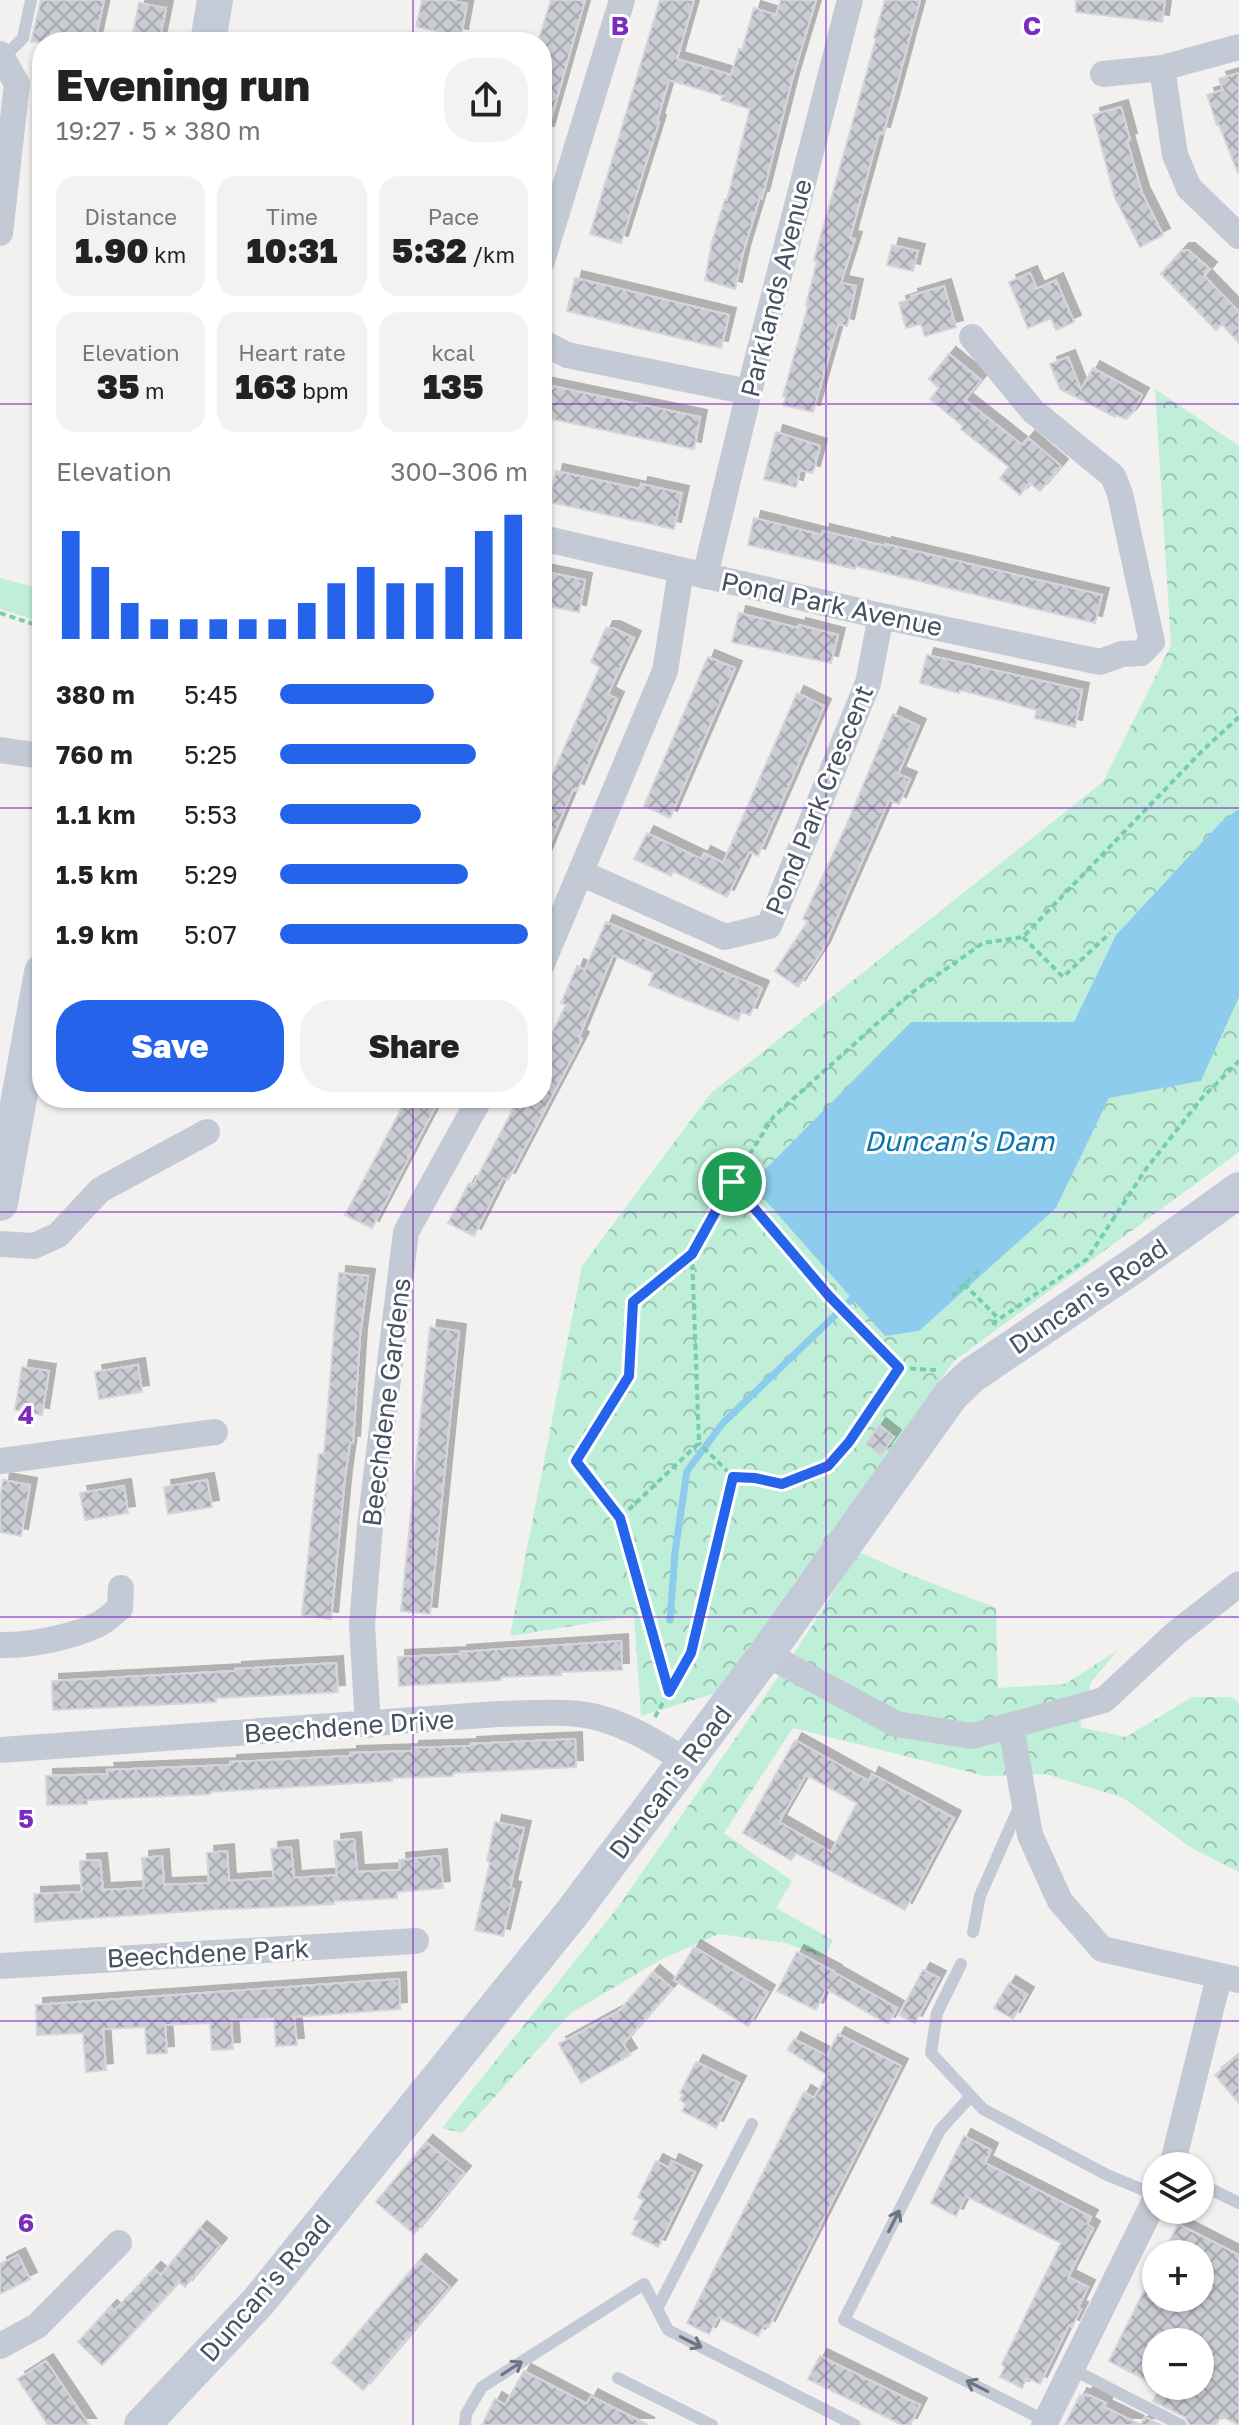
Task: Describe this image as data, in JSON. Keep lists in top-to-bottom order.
{
  "streets": {
    "street": [
      "Parklands Avenue",
      "Pond Park Avenue",
      "Pond Park Crescent",
      "Duncan's Road",
      "Beechdene Gardens",
      "Beechdene Drive",
      "Beechdene Park"
    ]
  },
  "crossings": [
    ["Parklands Avenue", "Pond Park Avenue"],
    ["Pond Park Avenue", "Pond Park Crescent"],
    ["Duncan's Road", "Beechdene Drive"],
    ["Beechdene Gardens", "Beechdene Drive"]
  ],
  "water": ["Duncan's Dam"],
  "page": {
    "heading": ["Evening run", "19:27 · 5 × 380 m"],
    "stats": [
      ["Distance", "1.90 km"],
      ["Time", "10:31"],
      ["Pace", "5:32 /km"],
      ["Elevation", "35 m"],
      ["Heart rate", "163 bpm"],
      ["kcal", "135"]
    ],
    "chart": ["Elevation", "300–306 m"],
    "list": [
      {
        "name": "380 m",
        "note": "5:45"
      },
      {
        "name": "760 m",
        "note": "5:25"
      },
      {
        "name": "1.1 km",
        "note": "5:53"
      },
      {
        "name": "1.5 km",
        "note": "5:29"
      },
      {
        "name": "1.9 km",
        "note": "5:07"
      }
    ],
    "buttons": ["Save", "Share"],
    "map_buttons": ["+", "−"]
  },
  "grid": {
    "columns": ["B", "C"],
    "rows": ["4", "5", "6"]
  }
}
